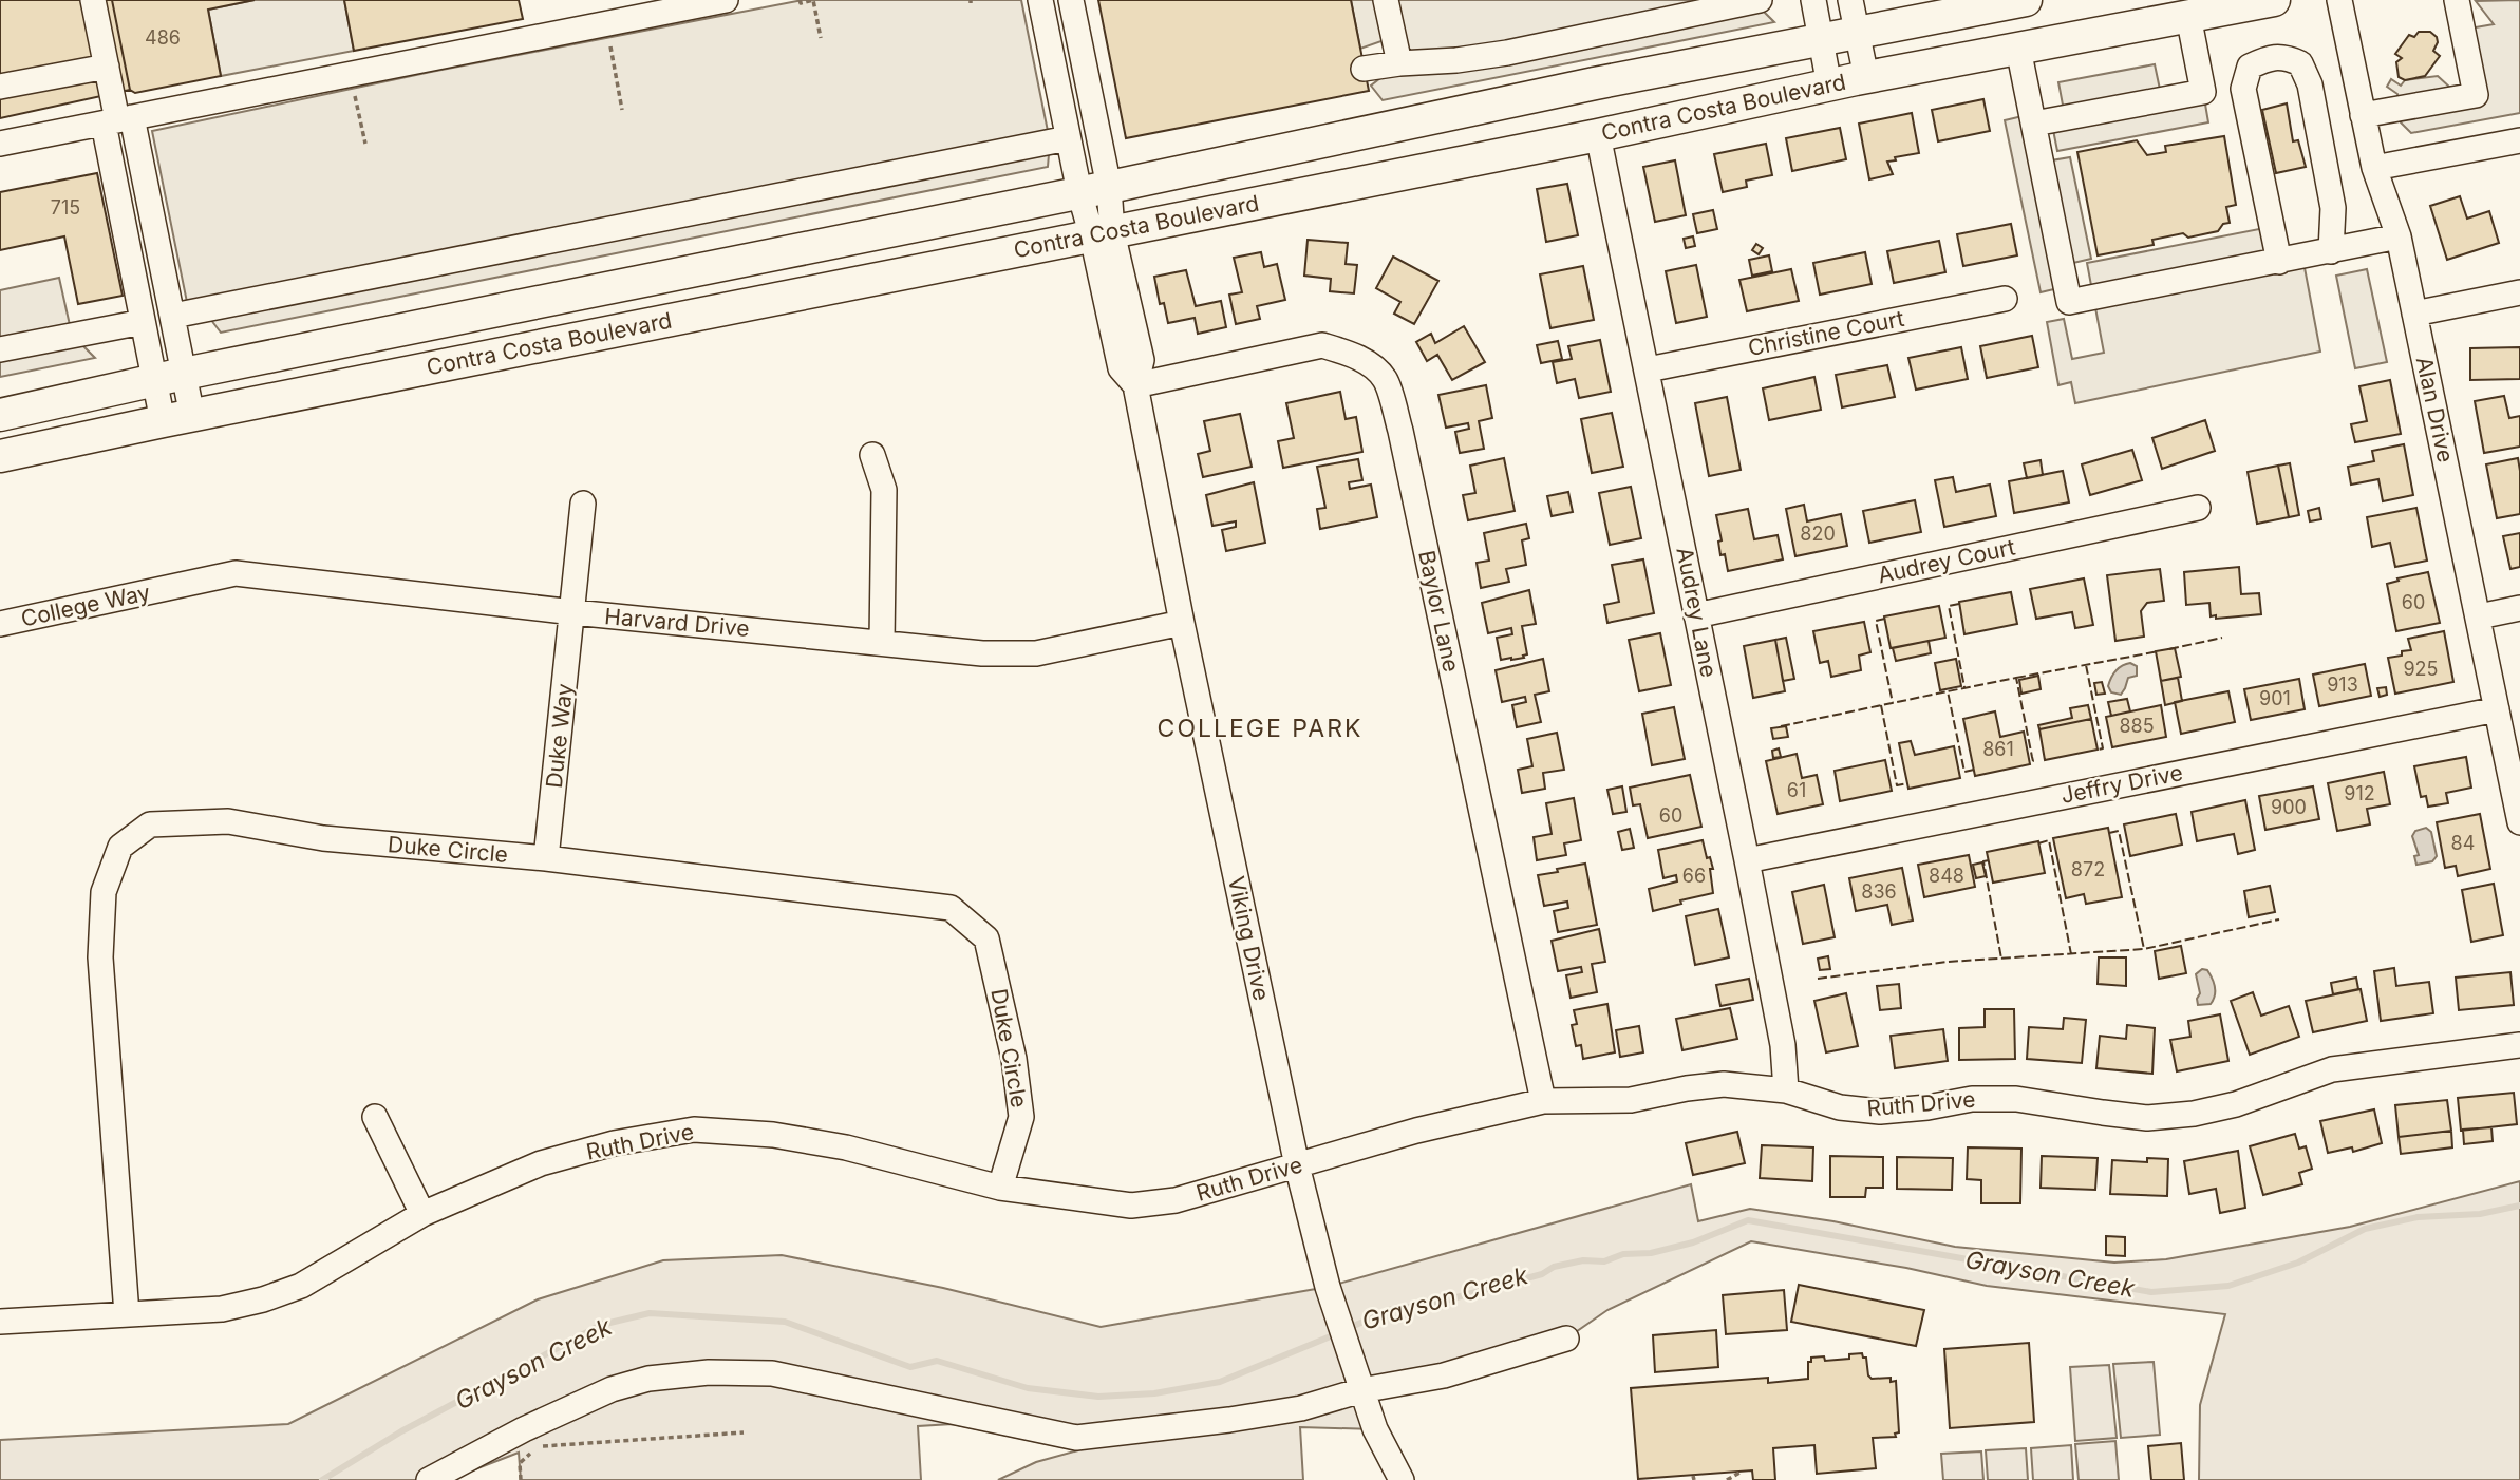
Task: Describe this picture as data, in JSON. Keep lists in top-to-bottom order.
{
  "streets": {
    "main road": ["Contra Costa Boulevard"],
    "street": [
      "Christine Court",
      "Alan Drive",
      "Audrey Court",
      "College Way",
      "Baylor Lane",
      "Audrey Lane",
      "Harvard Drive",
      "Duke Way",
      "Jeffry Drive",
      "Duke Circle",
      "Viking Drive",
      "Ruth Drive"
    ]
  },
  "crossings": [
    ["Contra Costa Boulevard", "Audrey Lane"],
    ["Contra Costa Boulevard", "Viking Drive"],
    ["Christine Court", "Audrey Lane"],
    ["Alan Drive", "Jeffry Drive"],
    ["Audrey Court", "Audrey Lane"],
    ["College Way", "Harvard Drive"],
    ["Baylor Lane", "Viking Drive"],
    ["Baylor Lane", "Ruth Drive"],
    ["Audrey Lane", "Jeffry Drive"],
    ["Audrey Lane", "Ruth Drive"],
    ["Harvard Drive", "Duke Way"],
    ["Harvard Drive", "Viking Drive"],
    ["Duke Way", "Duke Circle"],
    ["Duke Circle", "Ruth Drive"],
    ["Viking Drive", "Ruth Drive"]
  ],
  "districts": ["COLLEGE PARK"],
  "water": ["Grayson Creek"],
  "house_numbers": [
    "486",
    "715",
    "820",
    "60",
    "925",
    "913",
    "901",
    "885",
    "861",
    "61",
    "912",
    "900",
    "60",
    "84",
    "872",
    "66",
    "848",
    "836"
  ]
}
